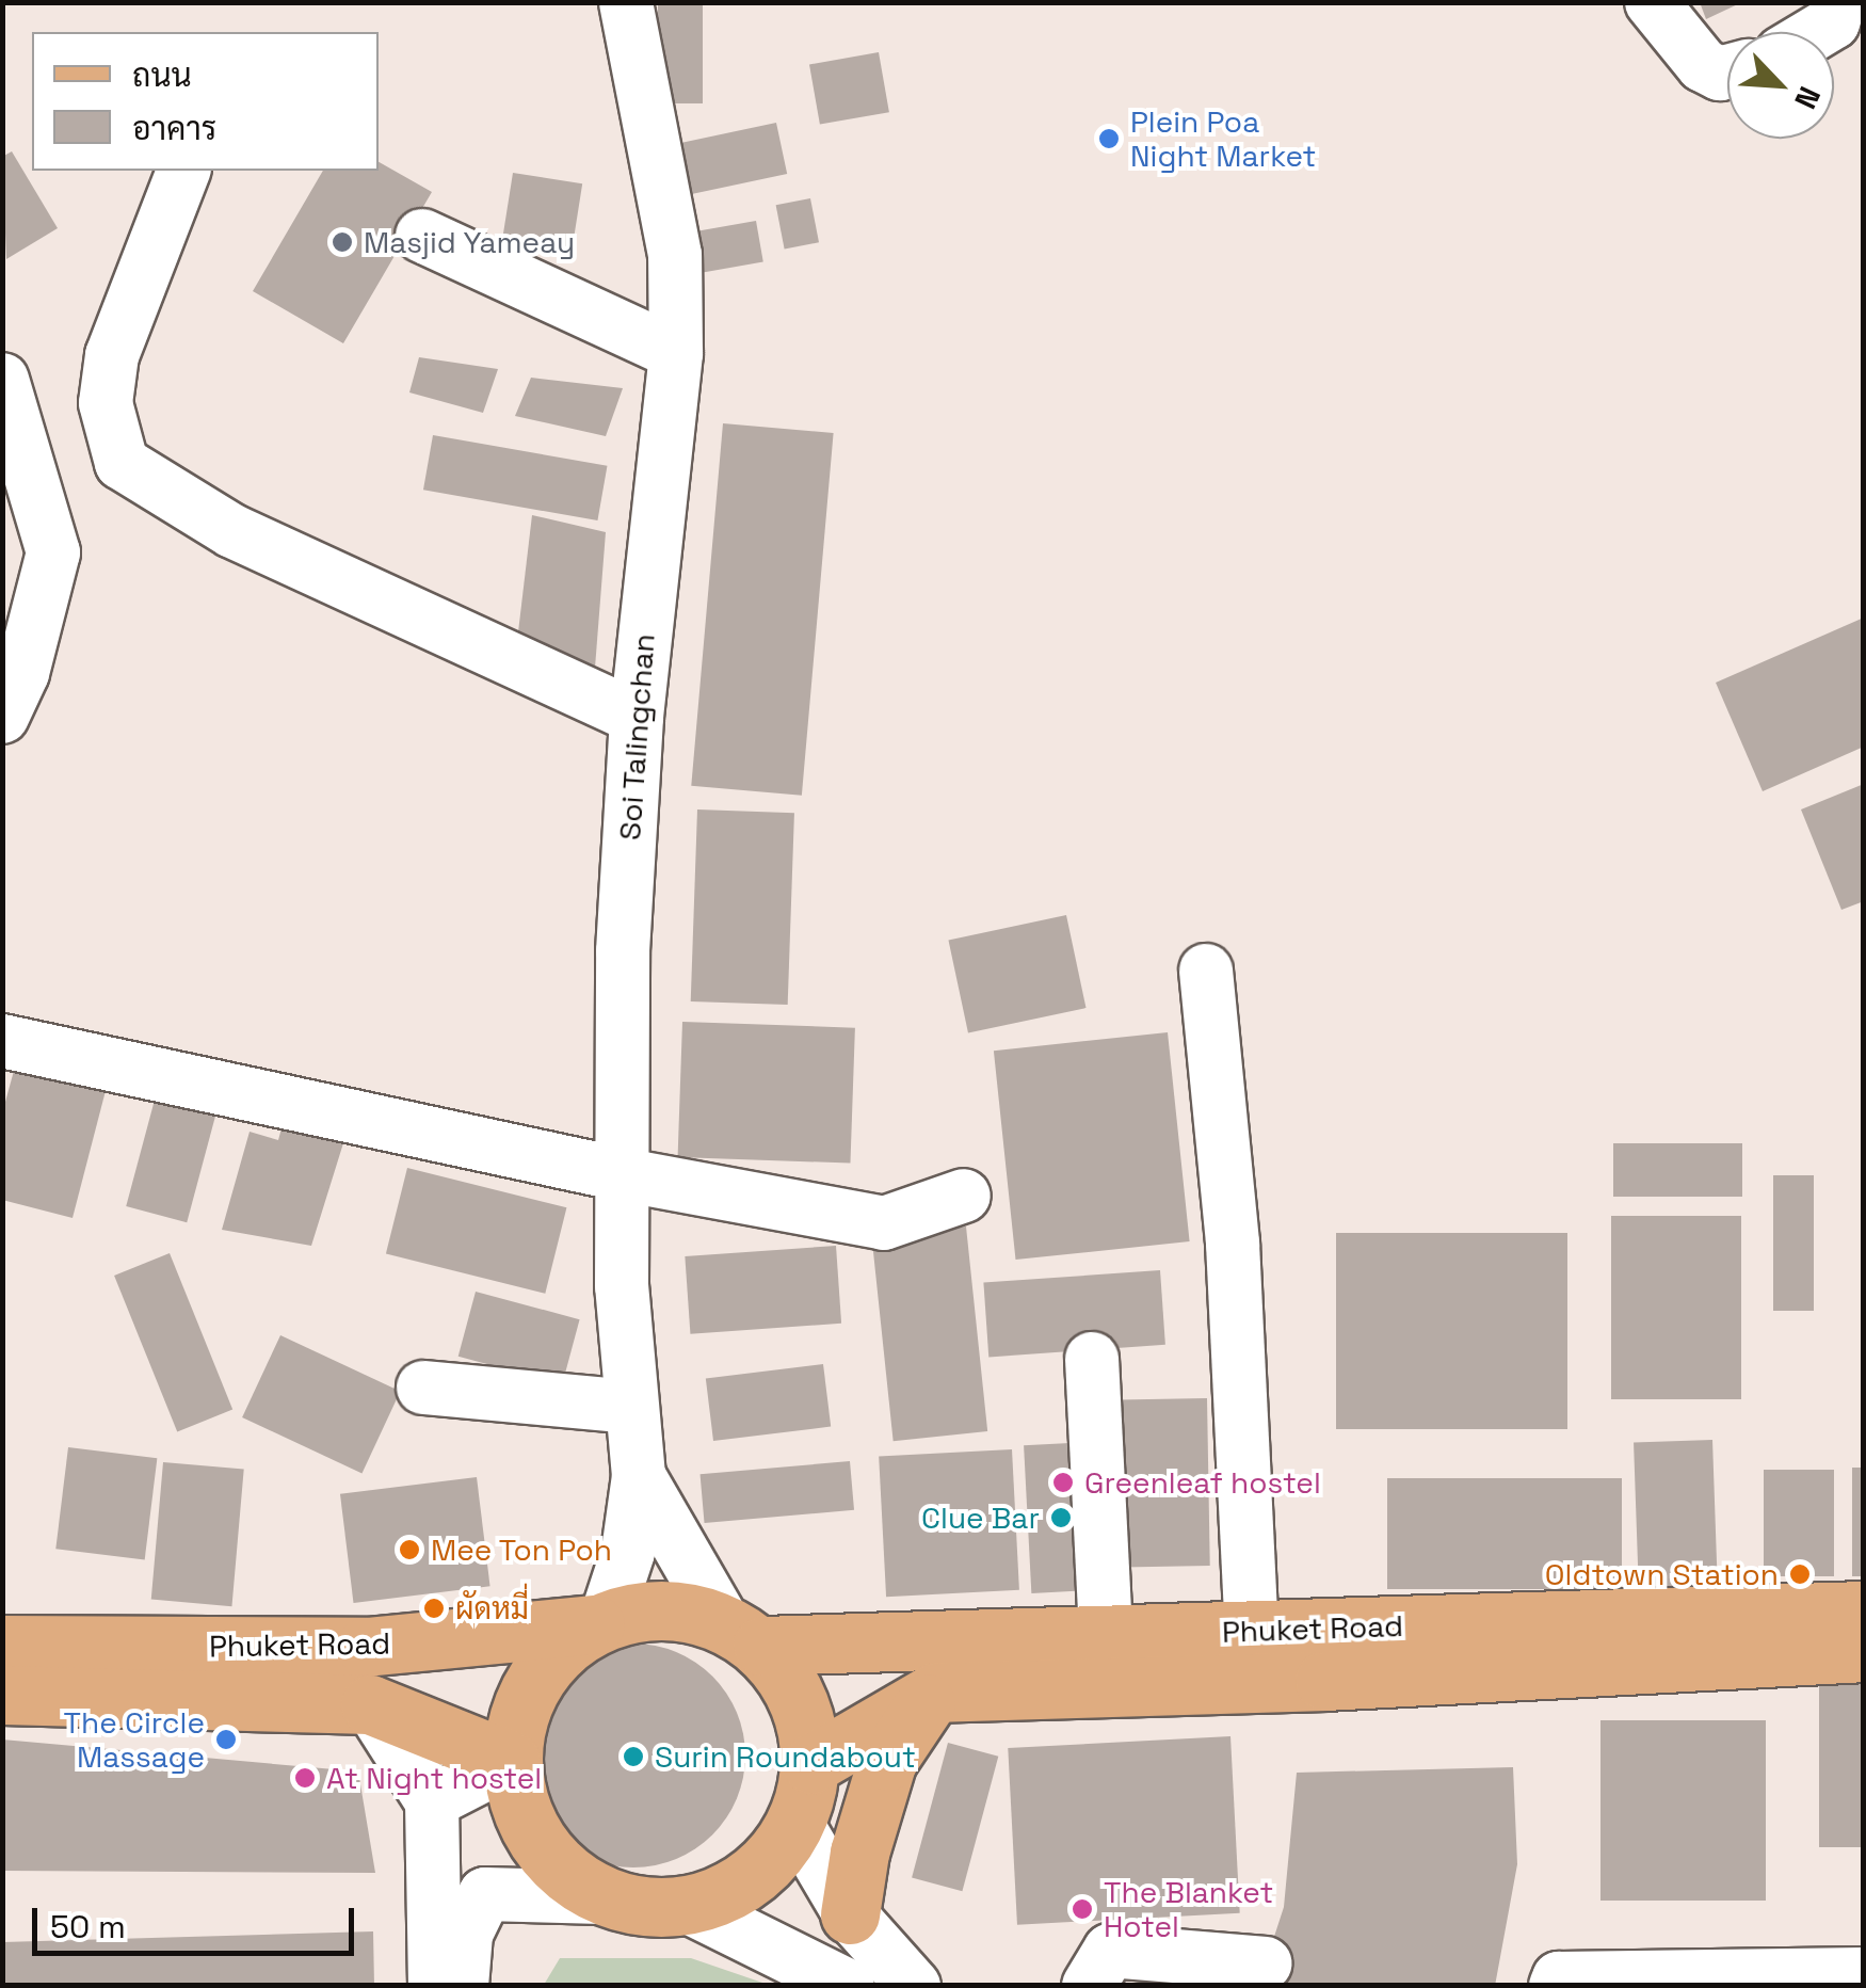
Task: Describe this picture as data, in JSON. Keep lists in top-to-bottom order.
{
  "streets": {
    "main road": ["Phuket Road"],
    "street": ["Soi Talingchan"]
  },
  "crossings": [
    ["Soi Talingchan", "Phuket Road"]
  ],
  "places": [
    "Plein Poa Night Market",
    "Masjid Yameay",
    "Greenleaf hostel",
    "Clue Bar",
    "Mee Ton Poh",
    "Oldtown Station",
    "ผัดหมี่",
    "The Circle Massage",
    "Surin Roundabout",
    "At Night hostel",
    "The Blanket Hotel"
  ],
  "legend": ["ถนน", "อาคาร"],
  "scale_bar": "50 m",
  "north": "bottom right"
}
